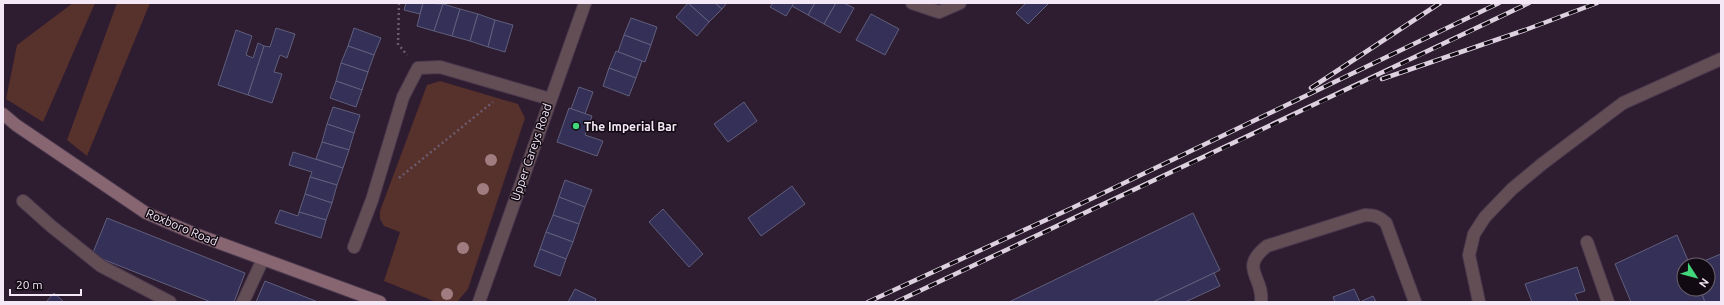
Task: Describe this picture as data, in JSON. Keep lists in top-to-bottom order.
{
  "streets": {
    "main road": ["Roxboro Road"],
    "street": ["Upper Careys Road"]
  },
  "places": ["The Imperial Bar"],
  "scale_bar": "20 m",
  "north": "bottom right"
}
